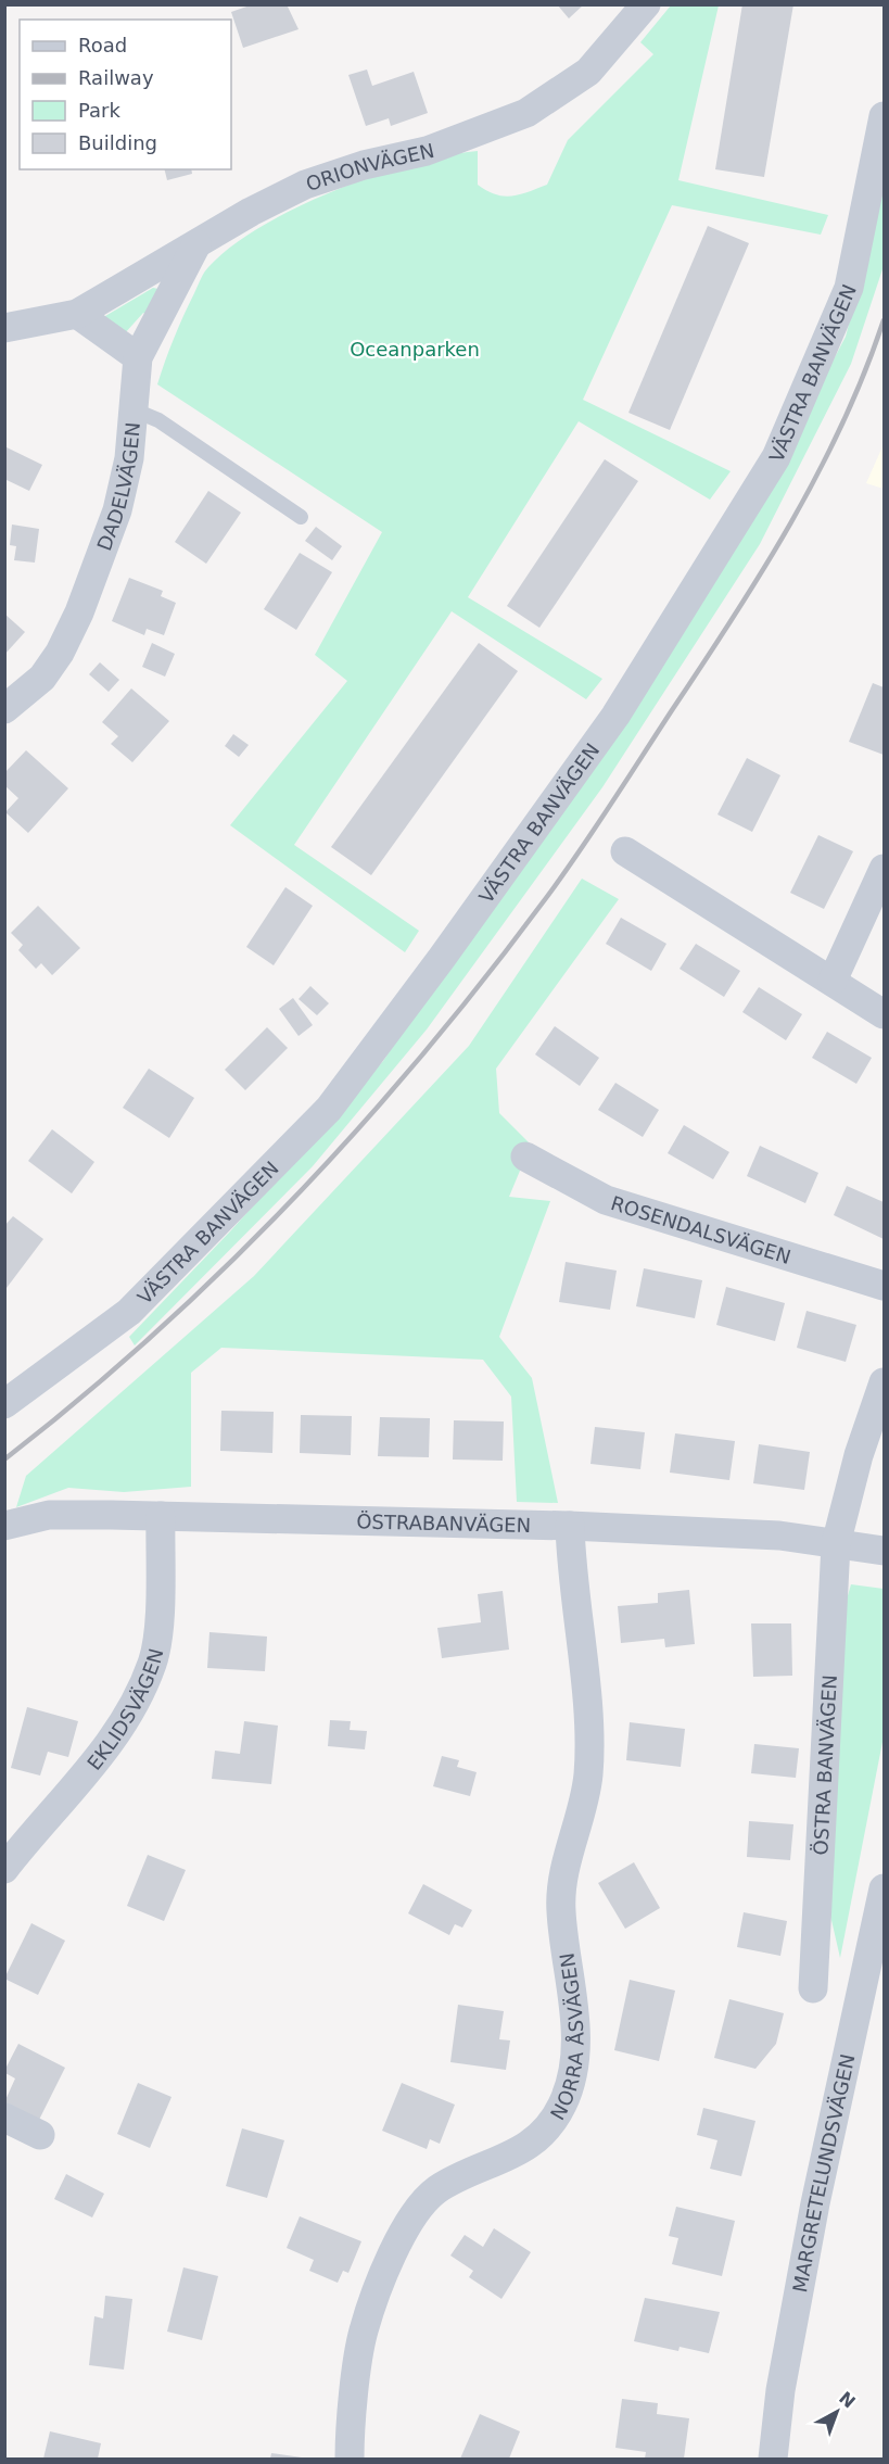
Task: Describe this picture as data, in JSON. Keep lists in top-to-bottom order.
{
  "streets": {
    "street": [
      "ORIONVÄGEN",
      "VÄSTRA BANVÄGEN",
      "DADELVÄGEN",
      "ROSENDALSVÄGEN",
      "ÖSTRABANVÄGEN",
      "EKLIDSVÄGEN",
      "ÖSTRA BANVÄGEN",
      "NORRA ÅSVÄGEN",
      "MARGRETELUNDSVÄGEN"
    ]
  },
  "crossings": [
    ["ORIONVÄGEN", "DADELVÄGEN"],
    ["ÖSTRABANVÄGEN", "EKLIDSVÄGEN"],
    ["ÖSTRABANVÄGEN", "ÖSTRA BANVÄGEN"],
    ["ÖSTRABANVÄGEN", "NORRA ÅSVÄGEN"]
  ],
  "parks": ["Oceanparken"],
  "legend": [
    "Road",
    "Railway",
    "Park",
    "Building"
  ],
  "north": "top right"
}
